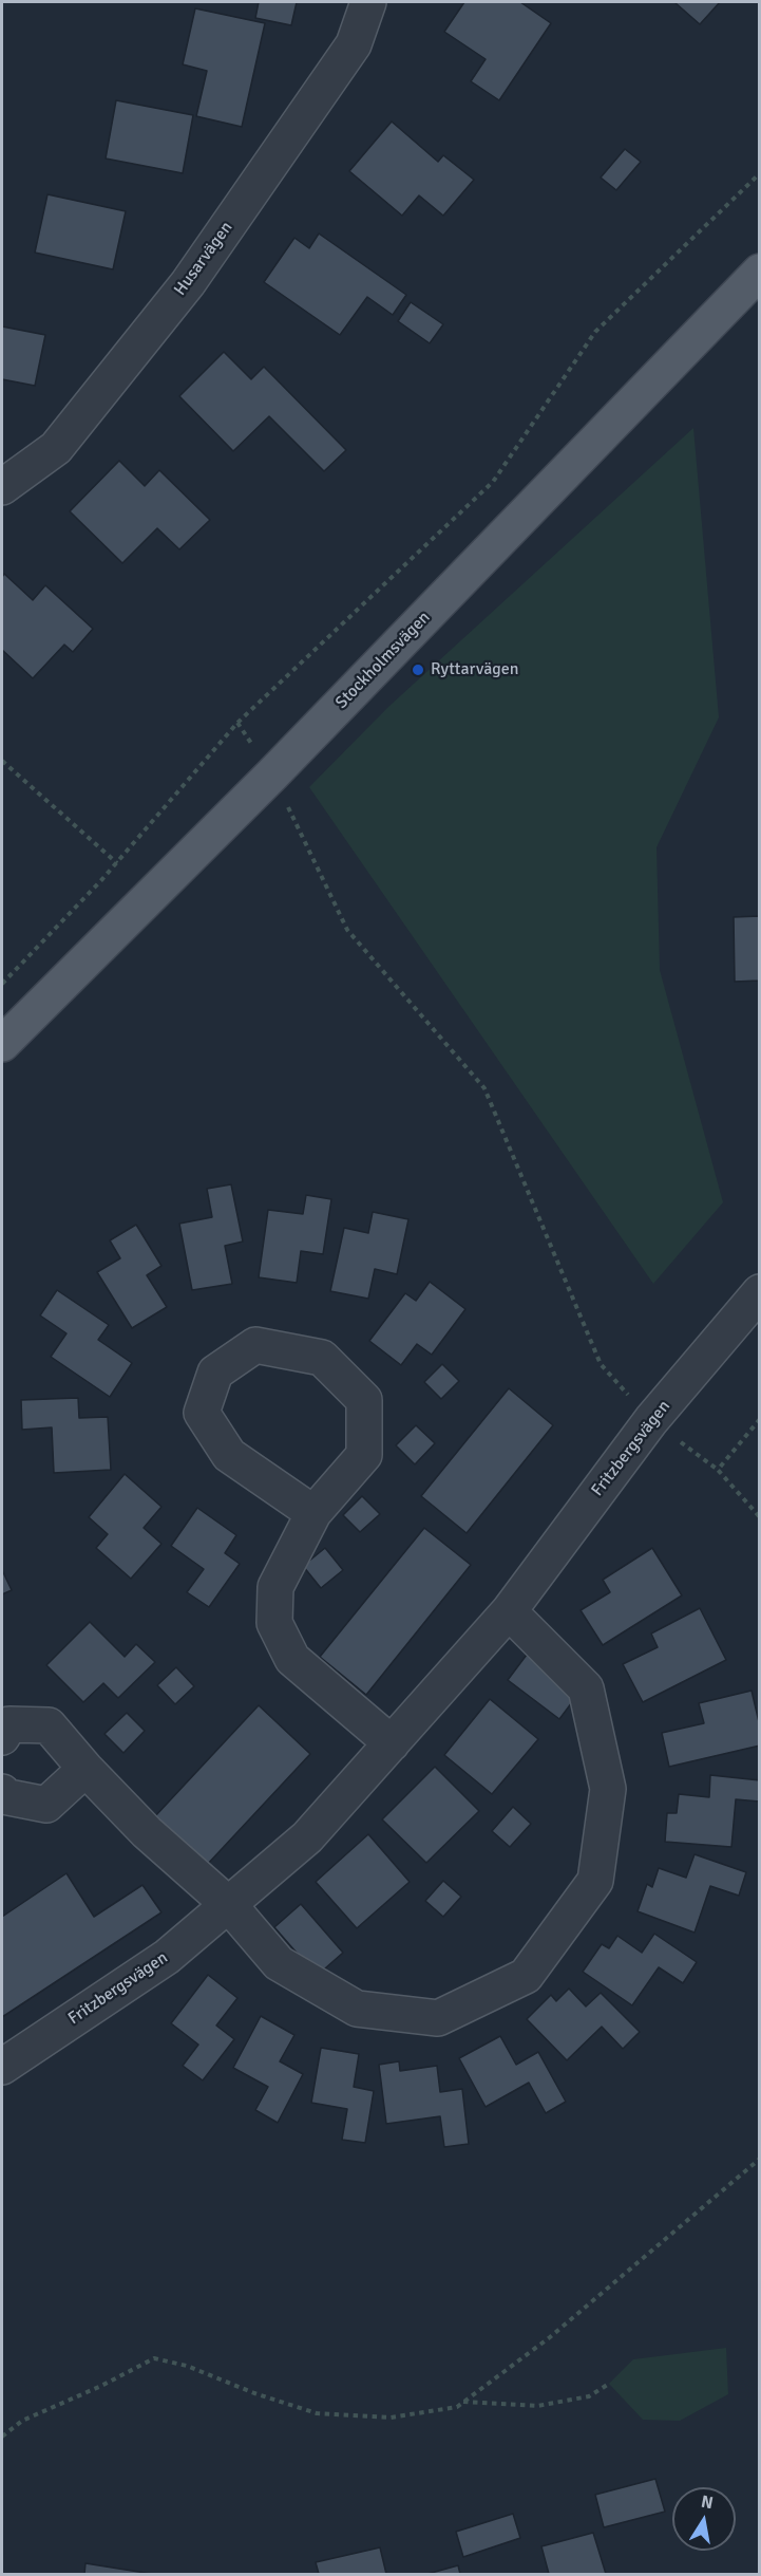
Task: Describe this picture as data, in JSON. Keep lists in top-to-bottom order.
{
  "streets": {
    "main road": ["Stockholmsvägen"],
    "street": ["Husarvägen", "Fritzbergsvägen"]
  },
  "places": ["Ryttarvägen"],
  "north": "top"
}
